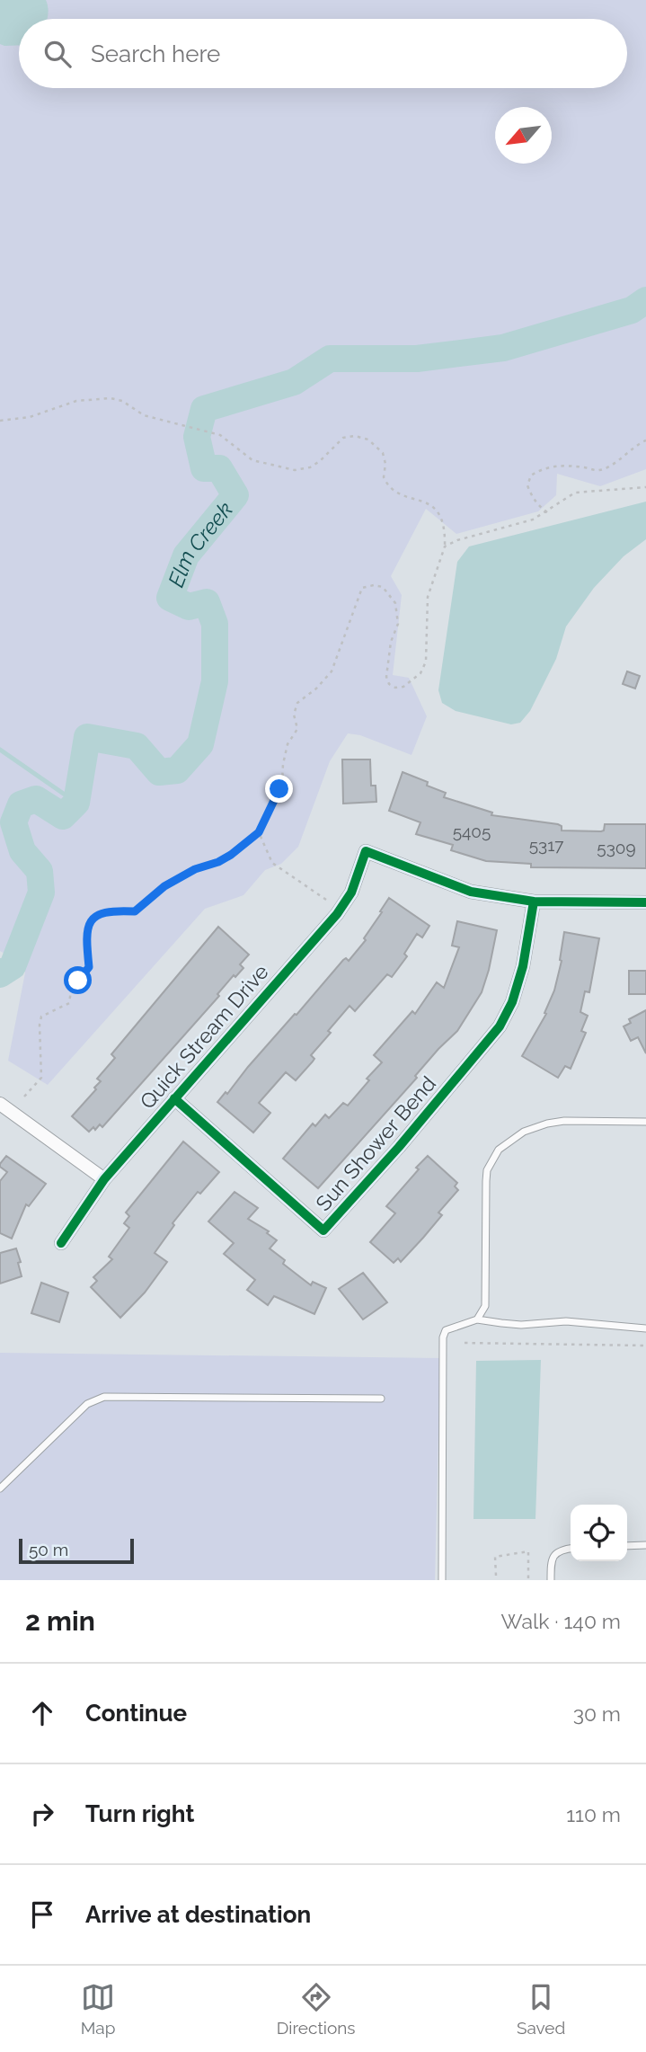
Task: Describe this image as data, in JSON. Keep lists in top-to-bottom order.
{
  "streets": {
    "street": ["Quick Stream Drive", "Sun Shower Bend"]
  },
  "crossings": [
    ["Quick Stream Drive", "Sun Shower Bend"]
  ],
  "water": ["Elm Creek"],
  "house_numbers": ["5405", "5317", "5309"],
  "scale_bar": "50 m",
  "north": "bottom left",
  "page": {
    "search": "Search here",
    "scale": "50 m",
    "heading": ["2 min", "Walk · 140 m"],
    "list": [
      ["Continue", "30 m"],
      ["Turn right", "110 m"],
      "Arrive at destination"
    ],
    "nav": ["Map", "Directions", "Saved"]
  }
}
